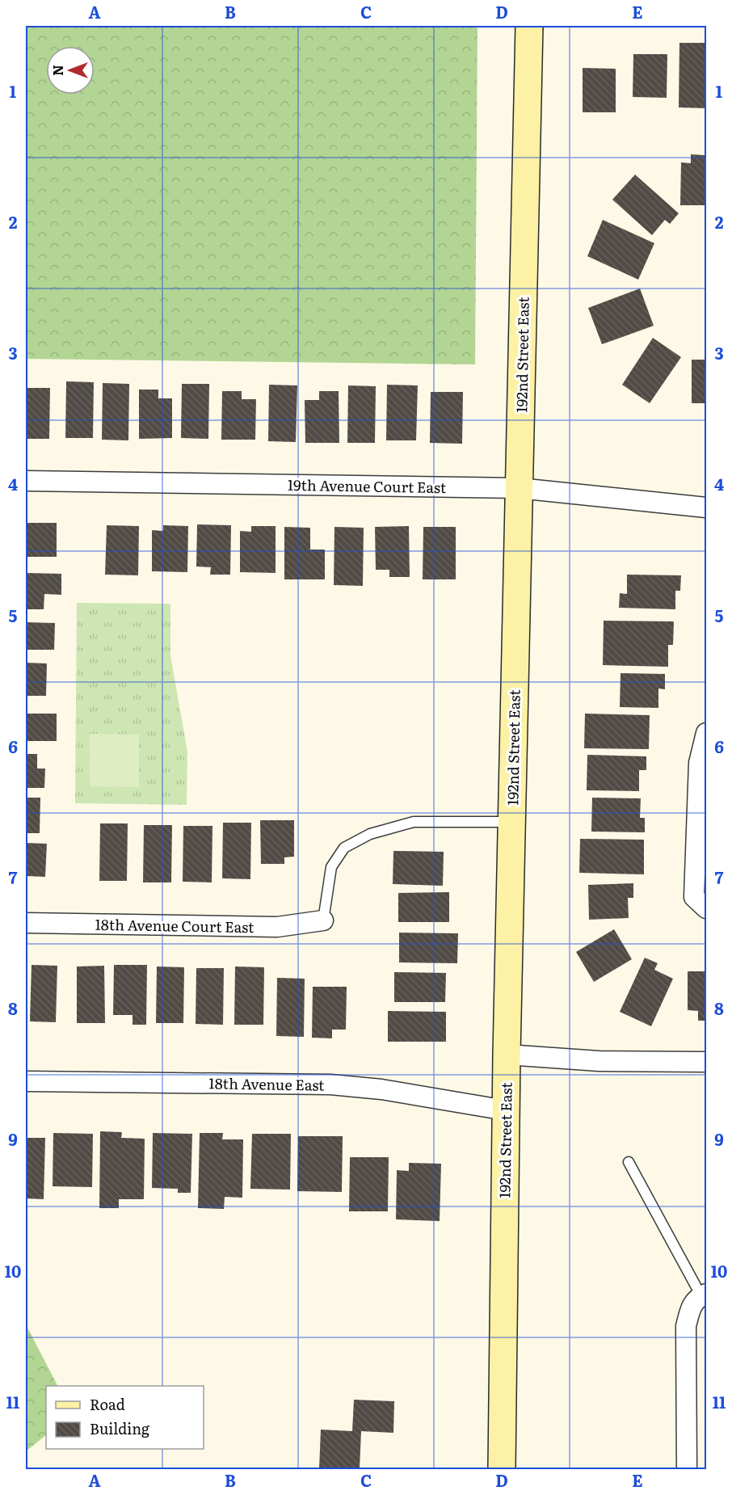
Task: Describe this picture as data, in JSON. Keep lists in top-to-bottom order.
{
  "streets": {
    "street": [
      "192nd Street East",
      "19th Avenue Court East",
      "18th Avenue Court East",
      "18th Avenue East"
    ]
  },
  "crossings": [
    ["192nd Street East", "19th Avenue Court East"],
    ["192nd Street East", "18th Avenue East"]
  ],
  "legend": ["Road", "Building"],
  "north": "left",
  "grid": {
    "columns": [
      "A",
      "B",
      "C",
      "D",
      "E"
    ],
    "rows": [
      "1",
      "2",
      "3",
      "4",
      "5",
      "6",
      "7",
      "8",
      "9",
      "10",
      "11"
    ]
  }
}
